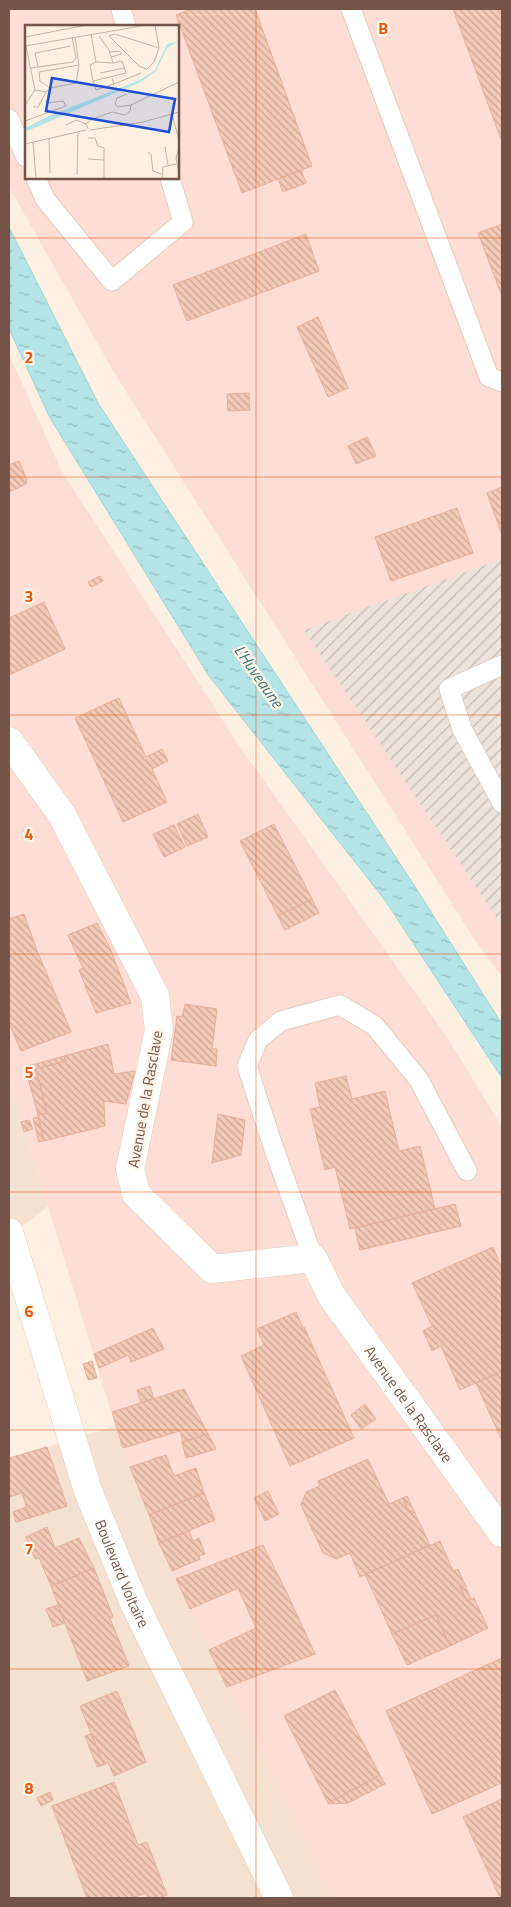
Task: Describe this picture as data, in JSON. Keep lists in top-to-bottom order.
{
  "streets": {
    "street": ["Avenue de la Rasclave", "Boulevard Voltaire"]
  },
  "water": ["L'Huveaune"],
  "grid": {
    "columns": ["B"],
    "rows": [
      "2",
      "3",
      "4",
      "5",
      "6",
      "7",
      "8"
    ]
  }
}
